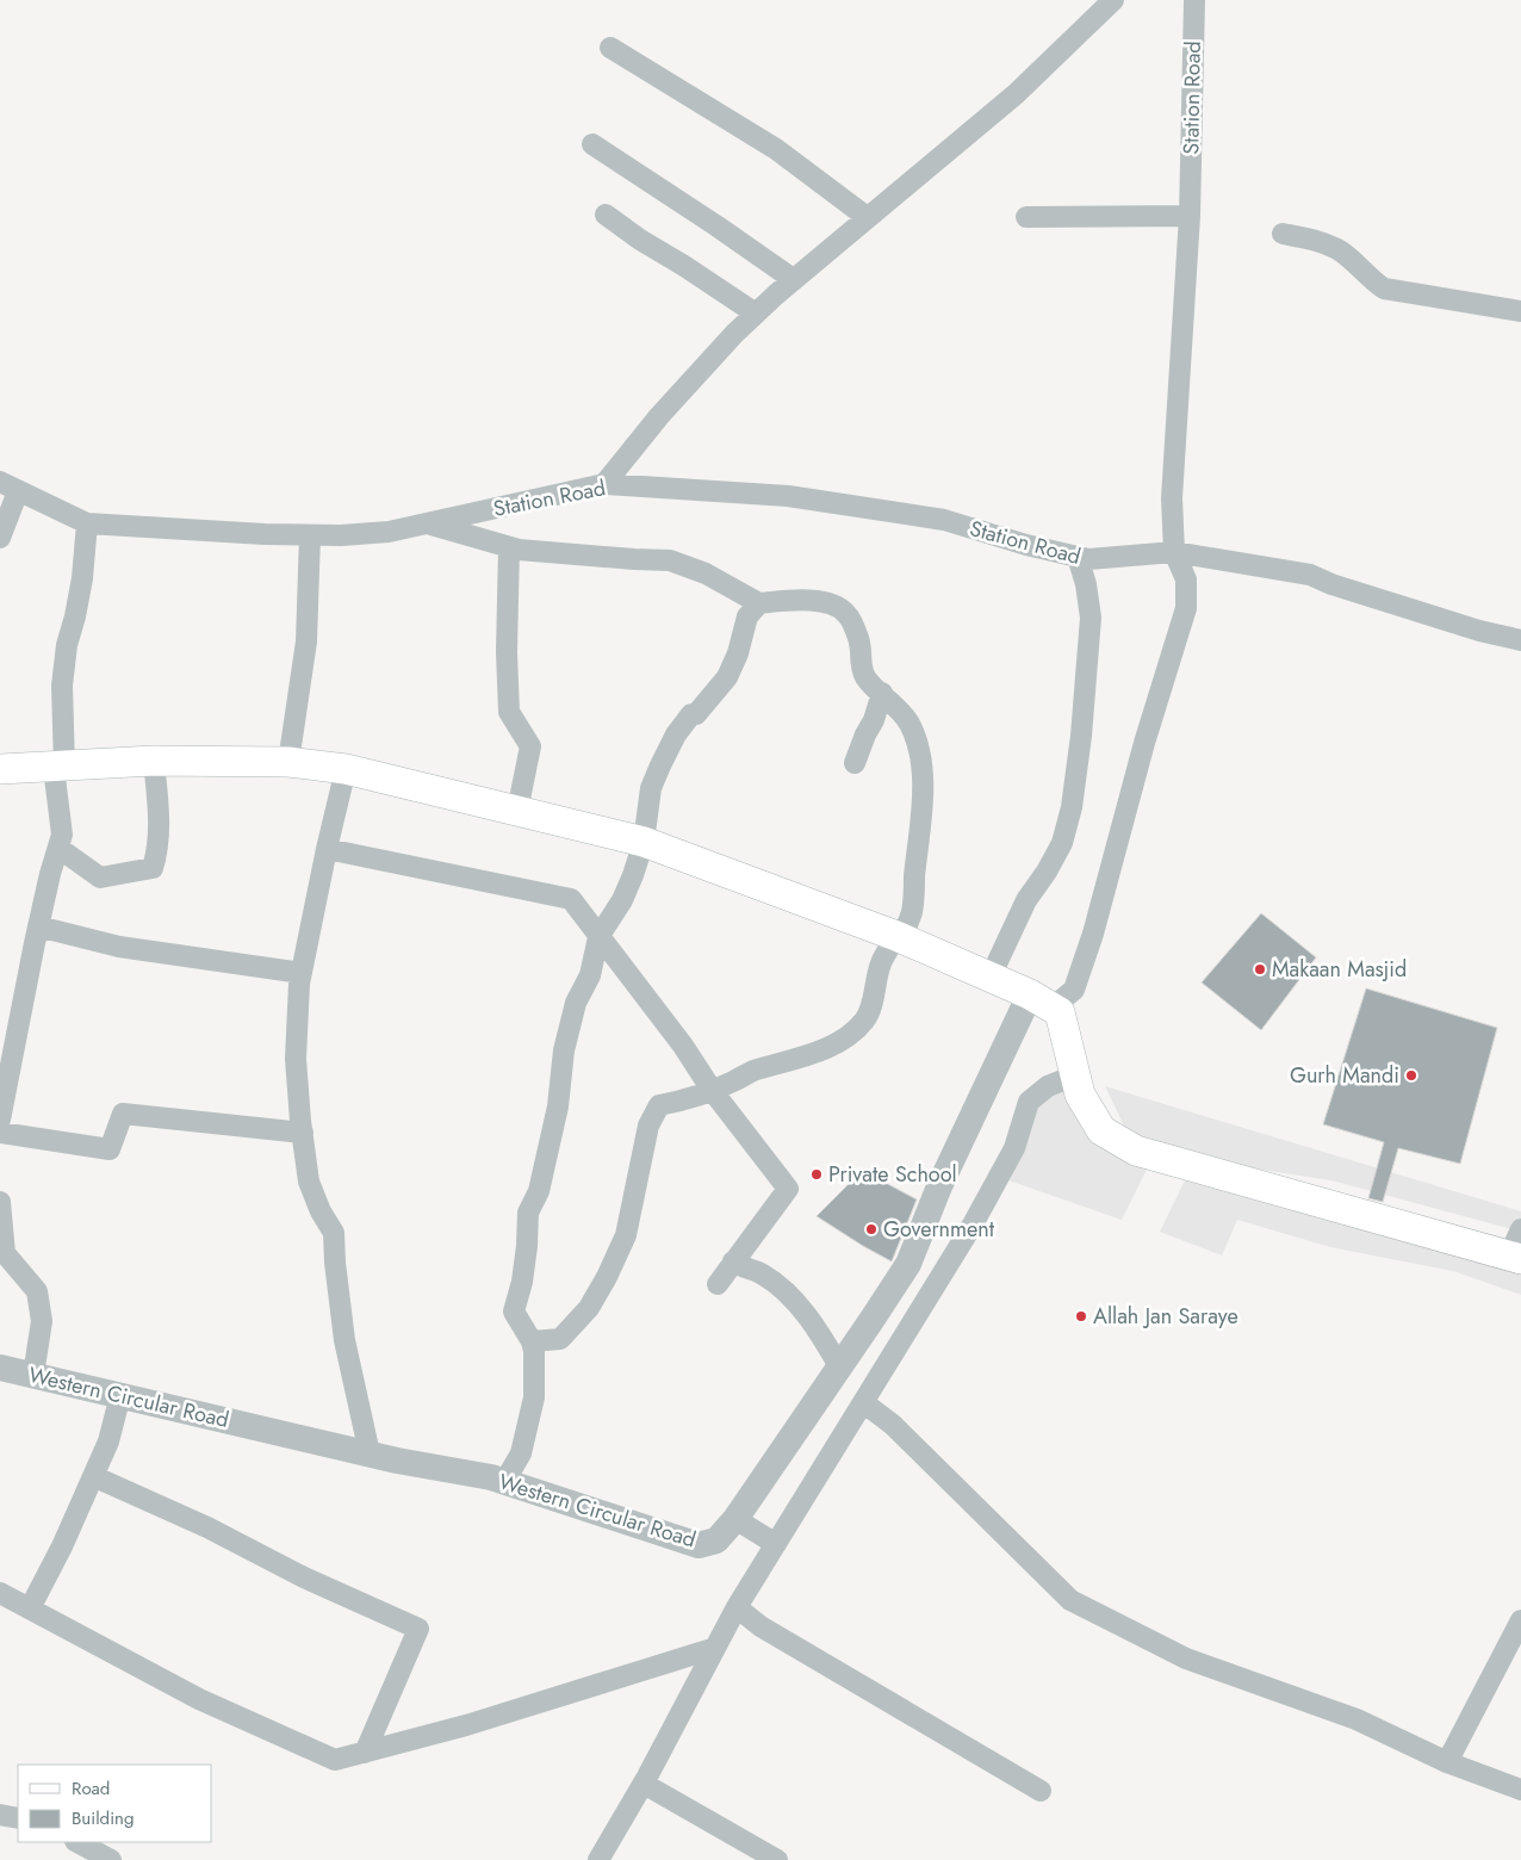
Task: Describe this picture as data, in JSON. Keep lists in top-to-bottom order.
{
  "streets": {
    "street": ["Station Road", "Western Circular Road"]
  },
  "crossings": [
    ["Station Road", "Western Circular Road"]
  ],
  "places": [
    "Makaan Masjid",
    "Gurh Mandi",
    "Private School",
    "Government",
    "Allah Jan Saraye"
  ],
  "legend": ["Road", "Building"]
}
